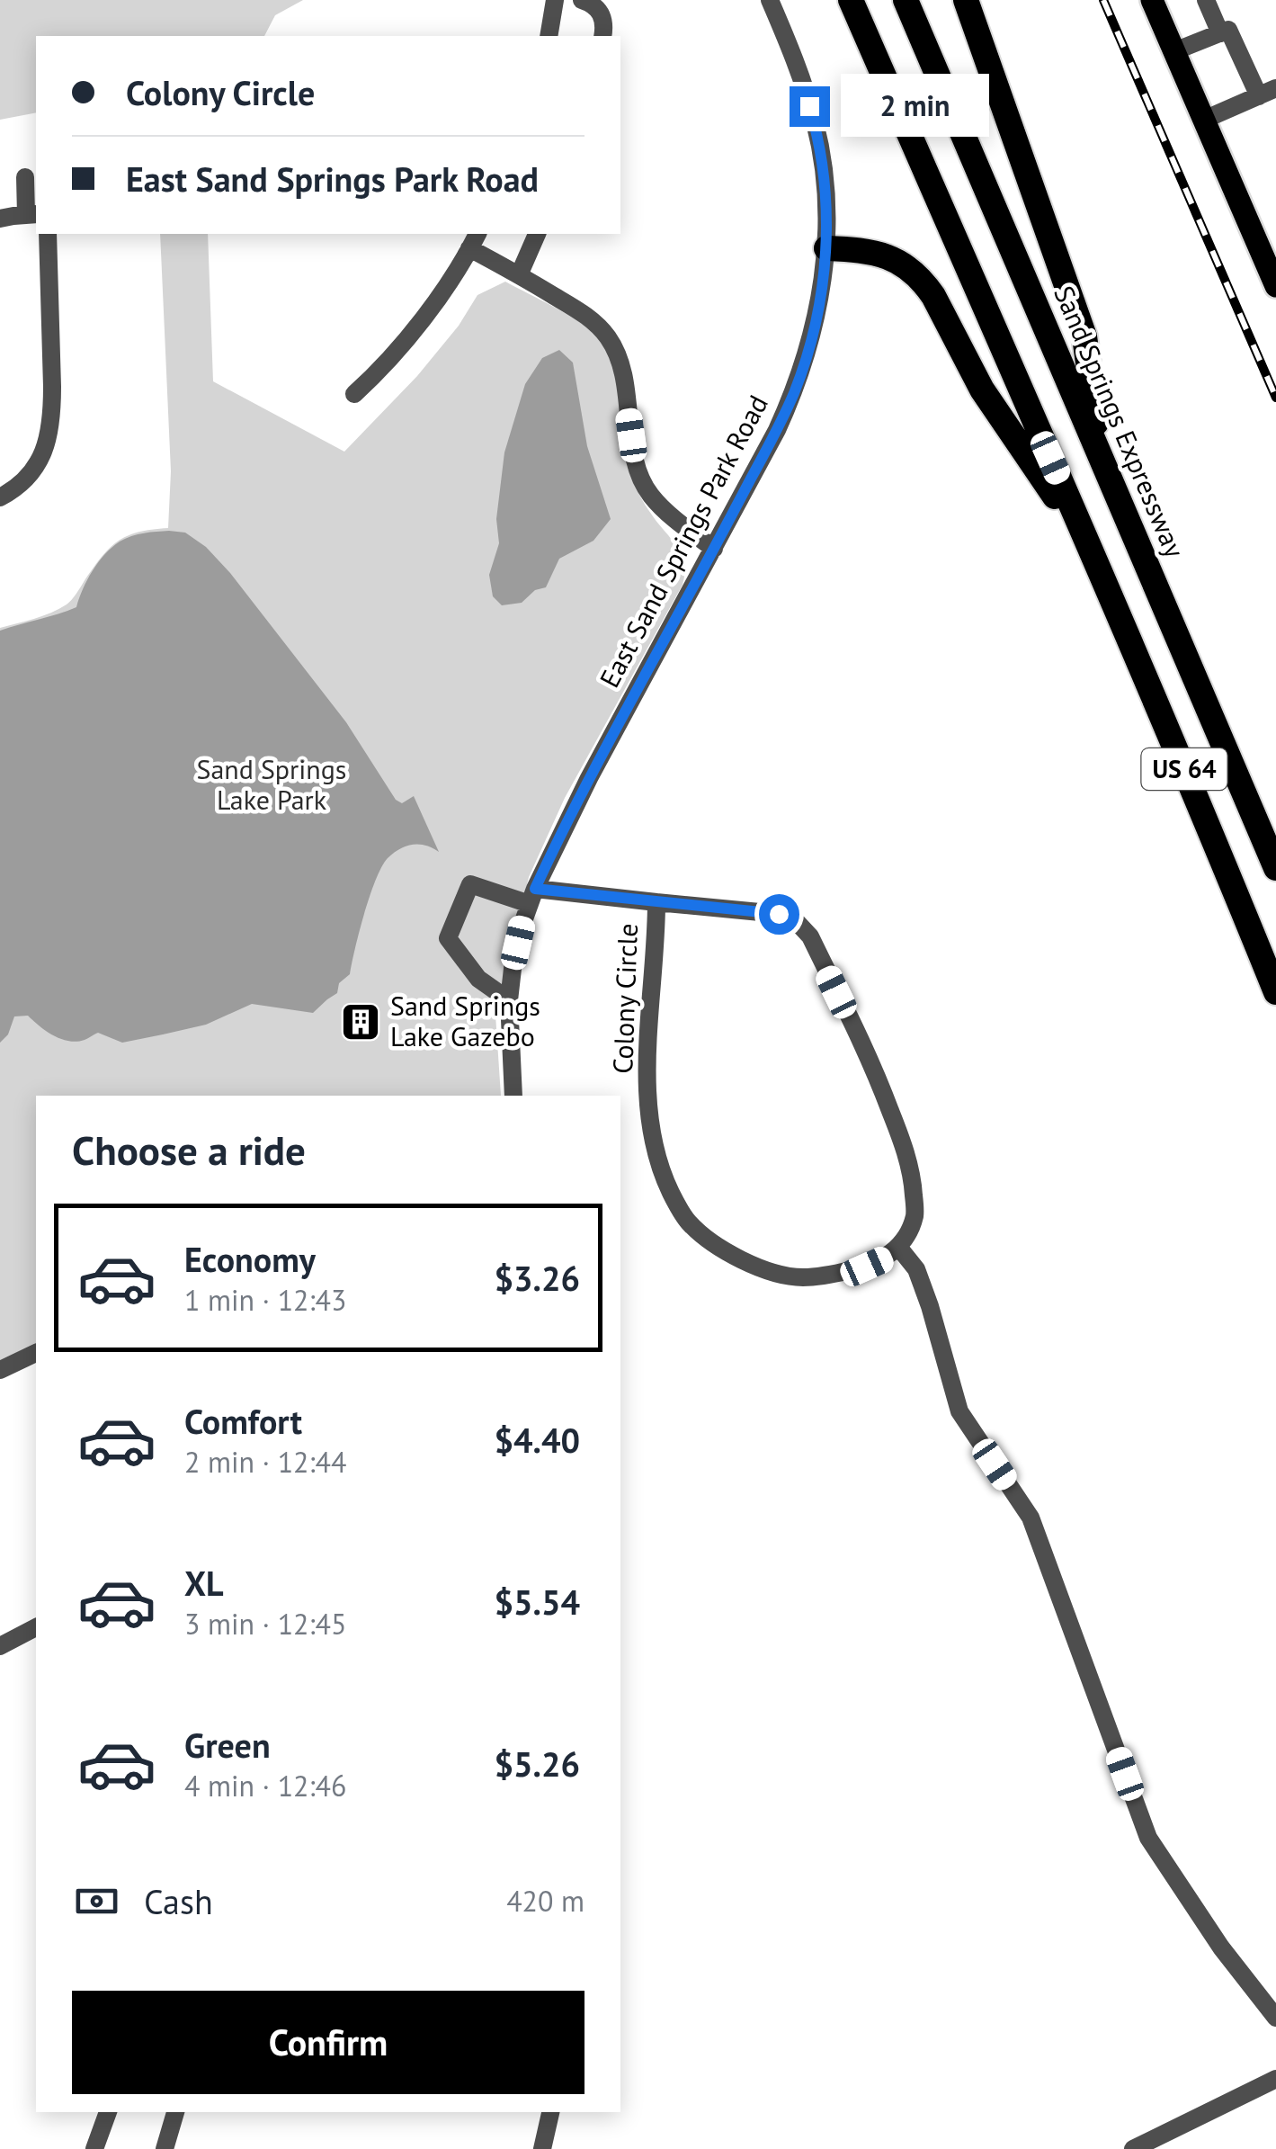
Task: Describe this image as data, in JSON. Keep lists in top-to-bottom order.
{
  "streets": {
    "highway": ["Sand Springs Expressway", "US 64"],
    "street": ["East Sand Springs Park Road", "Colony Circle"]
  },
  "crossings": [
    ["East Sand Springs Park Road", "Colony Circle"]
  ],
  "parks": ["Sand Springs Lake Park"],
  "places": {
    "building": ["Sand Springs Lake Gazebo"]
  },
  "page": {
    "banner": ["Colony Circle", "East Sand Springs Park Road"],
    "bubble": "2 min",
    "heading": "Choose a ride",
    "list": [
      {
        "name": "Economy",
        "note": "1 min · 12:43",
        "value": "$3.26"
      },
      {
        "name": "Comfort",
        "note": "2 min · 12:44",
        "value": "$4.40"
      },
      {
        "name": "XL",
        "note": "3 min · 12:45",
        "value": "$5.54"
      },
      {
        "name": "Green",
        "note": "4 min · 12:46",
        "value": "$5.26"
      }
    ],
    "pay": ["Cash", "420 m"],
    "buttons": "Confirm"
  }
}
